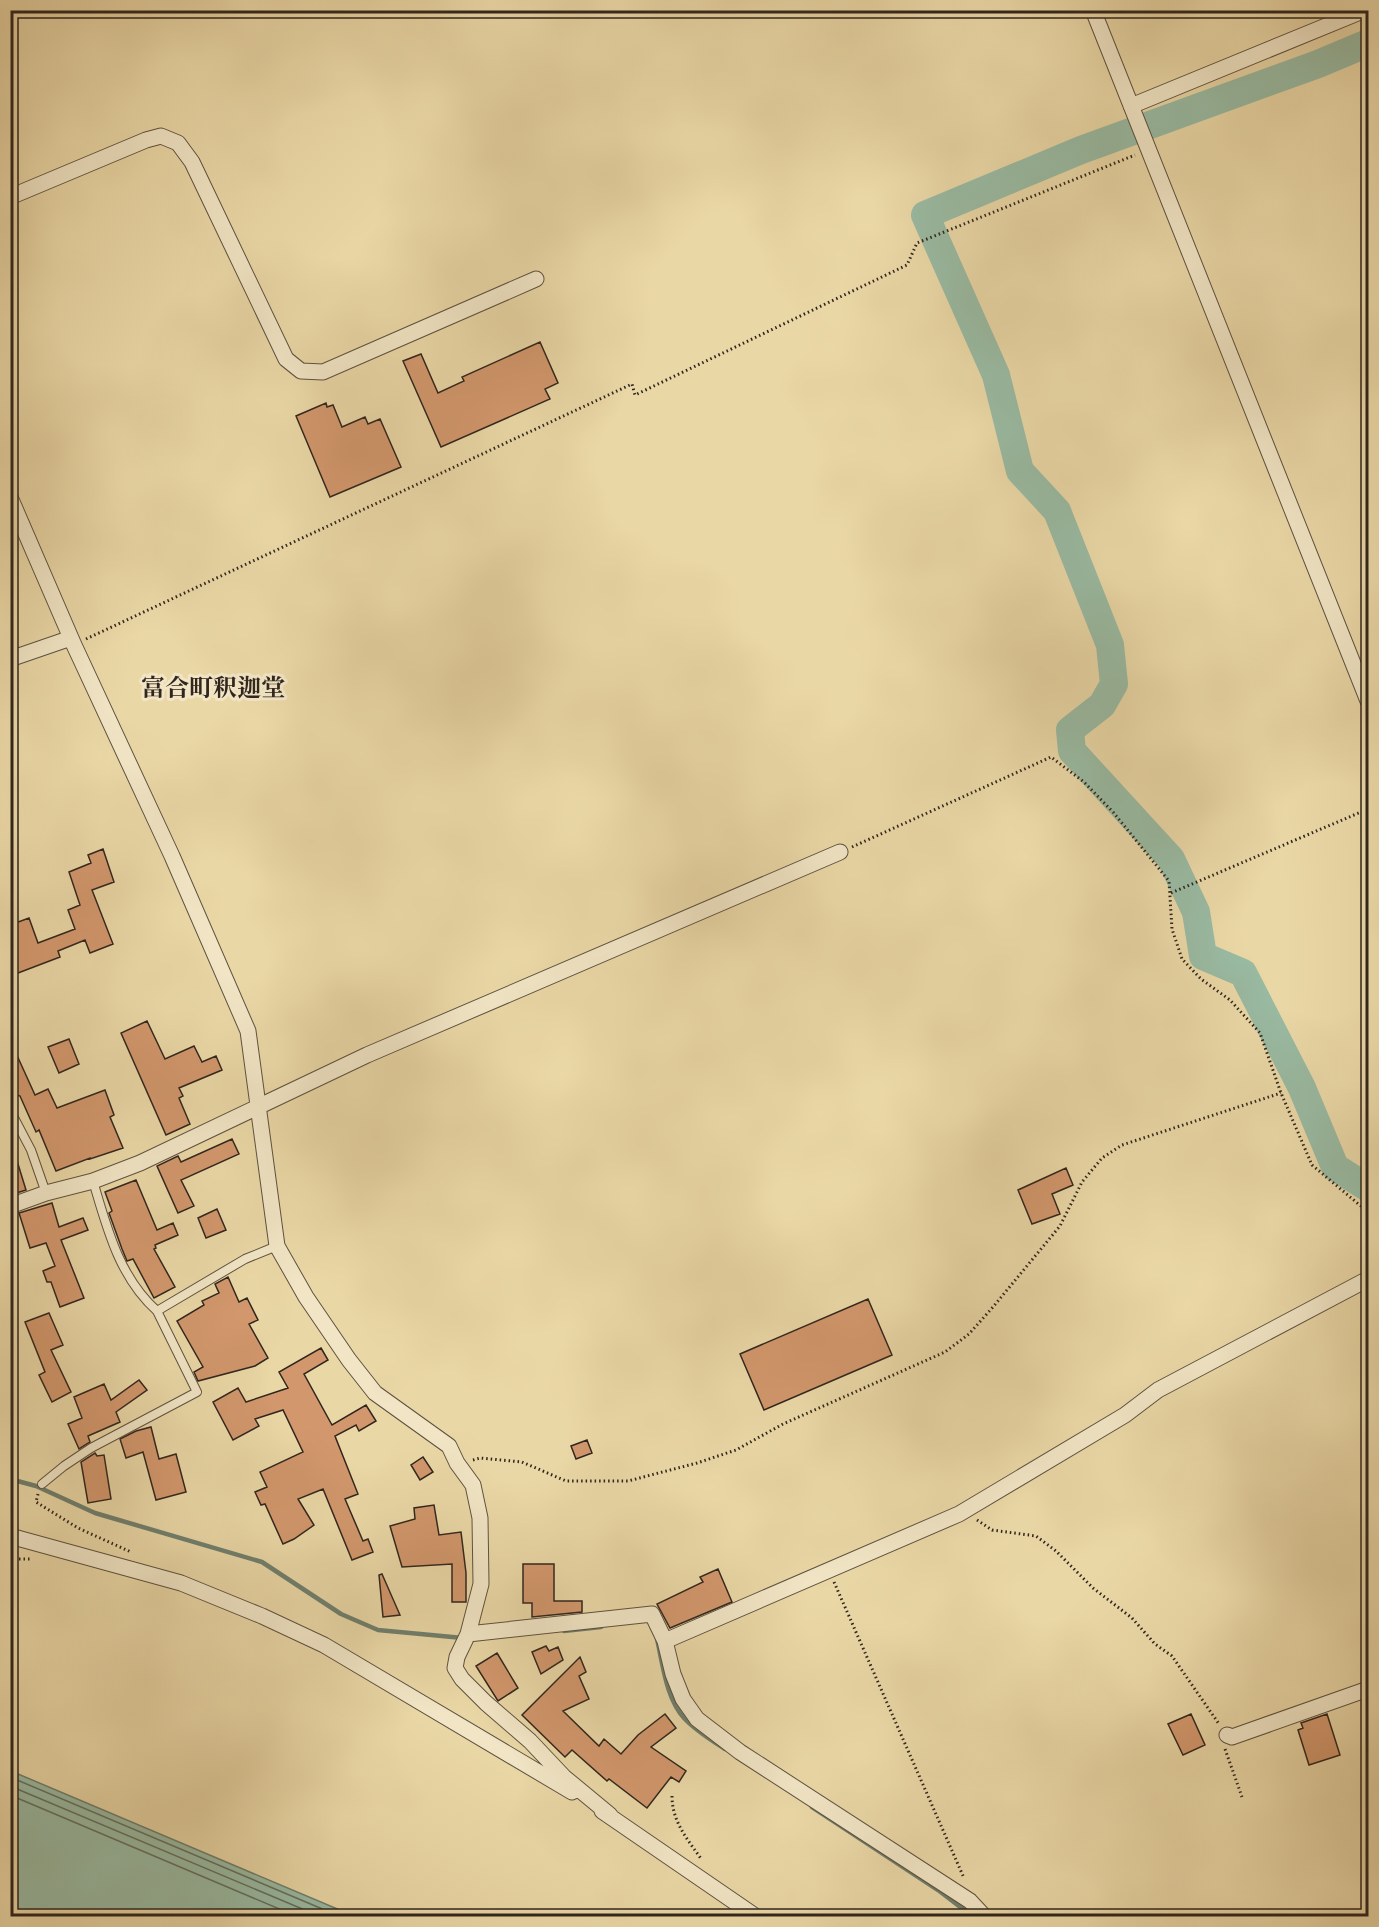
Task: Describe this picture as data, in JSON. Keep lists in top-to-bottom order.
{
  "districts": ["富合町釈迦堂"]
}
